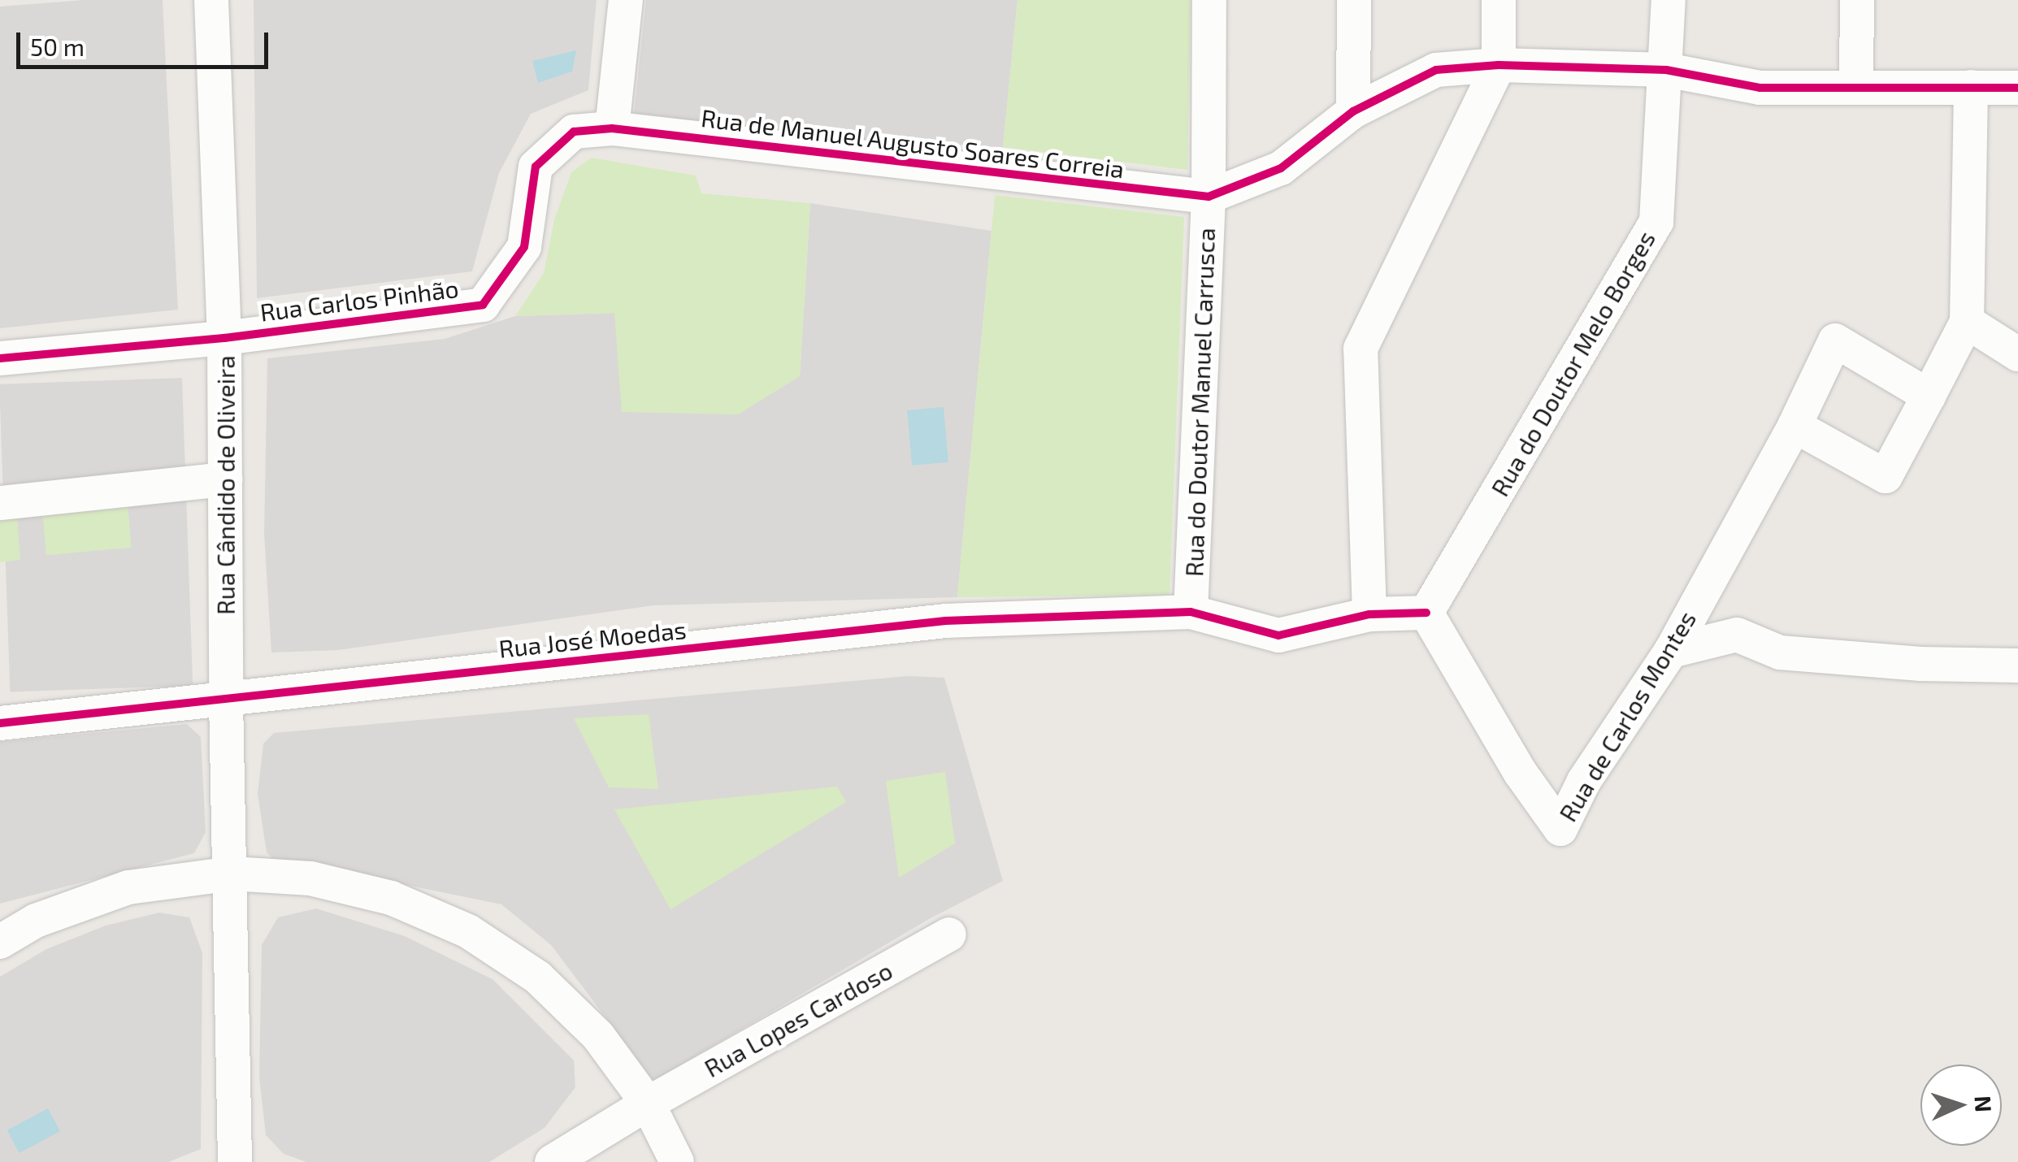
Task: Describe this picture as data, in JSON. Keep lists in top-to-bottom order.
{
  "streets": {
    "street": [
      "Rua de Manuel Augusto Soares Correia",
      "Rua Carlos Pinhão",
      "Rua do Doutor Melo Borges",
      "Rua do Doutor Manuel Carrusca",
      "Rua Cândido de Oliveira",
      "Rua José Moedas",
      "Rua de Carlos Montes",
      "Rua Lopes Cardoso"
    ]
  },
  "crossings": [
    ["Rua de Manuel Augusto Soares Correia", "Rua Carlos Pinhão"],
    ["Rua de Manuel Augusto Soares Correia", "Rua do Doutor Manuel Carrusca"],
    ["Rua Carlos Pinhão", "Rua Cândido de Oliveira"],
    ["Rua do Doutor Melo Borges", "Rua do Doutor Manuel Carrusca"],
    ["Rua do Doutor Melo Borges", "Rua José Moedas"],
    ["Rua do Doutor Melo Borges", "Rua de Carlos Montes"],
    ["Rua do Doutor Manuel Carrusca", "Rua José Moedas"],
    ["Rua Cândido de Oliveira", "Rua José Moedas"],
    ["Rua José Moedas", "Rua de Carlos Montes"]
  ],
  "scale_bar": "50 m",
  "north": "right"
}
